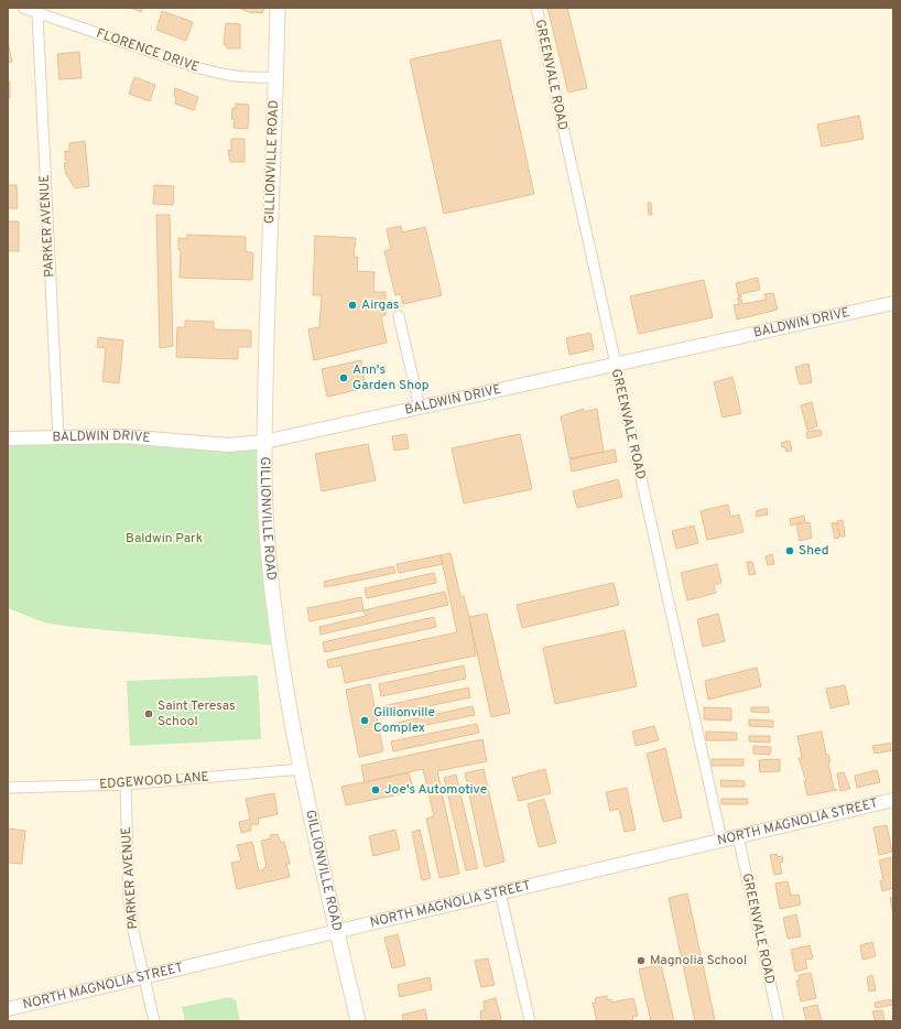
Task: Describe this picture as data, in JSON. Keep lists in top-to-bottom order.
{
  "streets": {
    "main road": ["GILLIONVILLE ROAD"],
    "street": [
      "FLORENCE DRIVE",
      "GREENVALE ROAD",
      "PARKER AVENUE",
      "BALDWIN DRIVE",
      "EDGEWOOD LANE",
      "NORTH MAGNOLIA STREET"
    ]
  },
  "crossings": [
    ["FLORENCE DRIVE", "GILLIONVILLE ROAD"],
    ["FLORENCE DRIVE", "PARKER AVENUE"],
    ["GREENVALE ROAD", "BALDWIN DRIVE"],
    ["GREENVALE ROAD", "NORTH MAGNOLIA STREET"],
    ["GILLIONVILLE ROAD", "BALDWIN DRIVE"],
    ["GILLIONVILLE ROAD", "EDGEWOOD LANE"],
    ["GILLIONVILLE ROAD", "NORTH MAGNOLIA STREET"],
    ["PARKER AVENUE", "BALDWIN DRIVE"],
    ["PARKER AVENUE", "EDGEWOOD LANE"],
    ["PARKER AVENUE", "NORTH MAGNOLIA STREET"]
  ],
  "parks": ["Baldwin Park"],
  "places": [
    "Airgas",
    "Ann's Garden Shop",
    "Shed",
    "Saint Teresas School",
    "Gillionville Complex",
    "Joe's Automotive",
    "Magnolia School"
  ]
}
